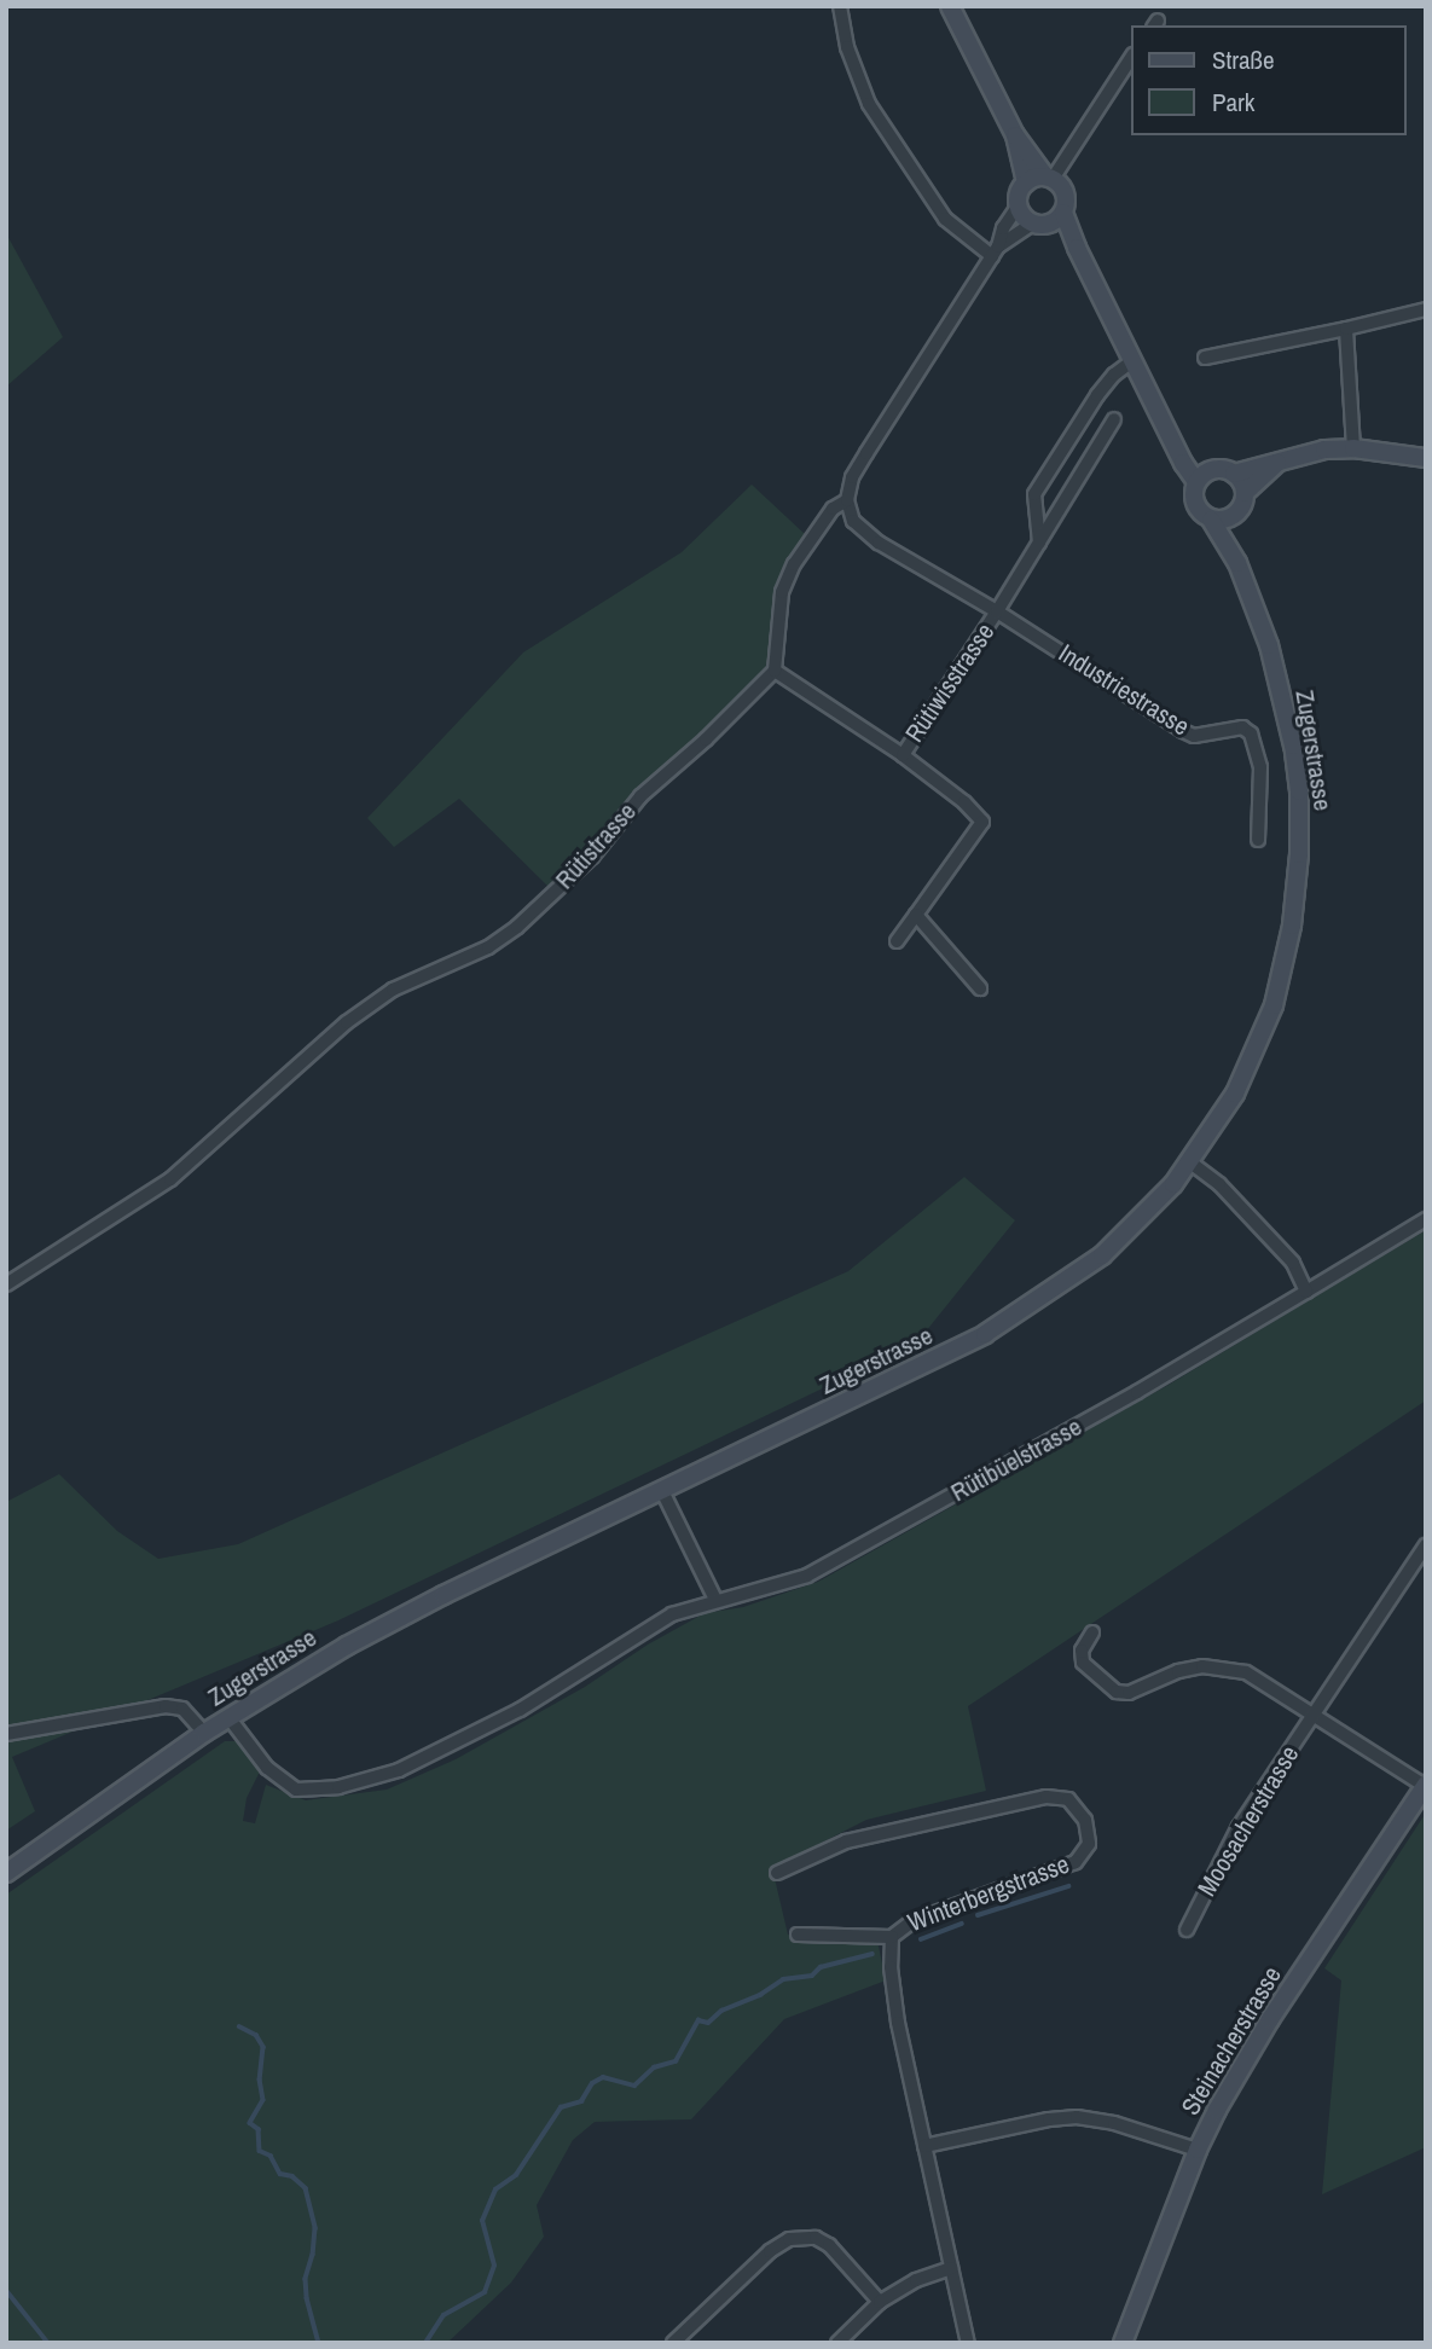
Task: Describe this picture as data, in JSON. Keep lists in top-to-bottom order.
{
  "streets": {
    "main road": ["Zugerstrasse", "Steinacherstrasse"],
    "street": [
      "Rütiwisstrasse",
      "Industriestrasse",
      "Rütistrasse",
      "Rütibüelstrasse",
      "Moosacherstrasse",
      "Winterbergstrasse"
    ]
  },
  "crossings": [
    ["Rütiwisstrasse", "Industriestrasse"],
    ["Rütiwisstrasse", "Rütistrasse"],
    ["Zugerstrasse", "Rütibüelstrasse"]
  ],
  "legend": ["Straße", "Park"]
}
